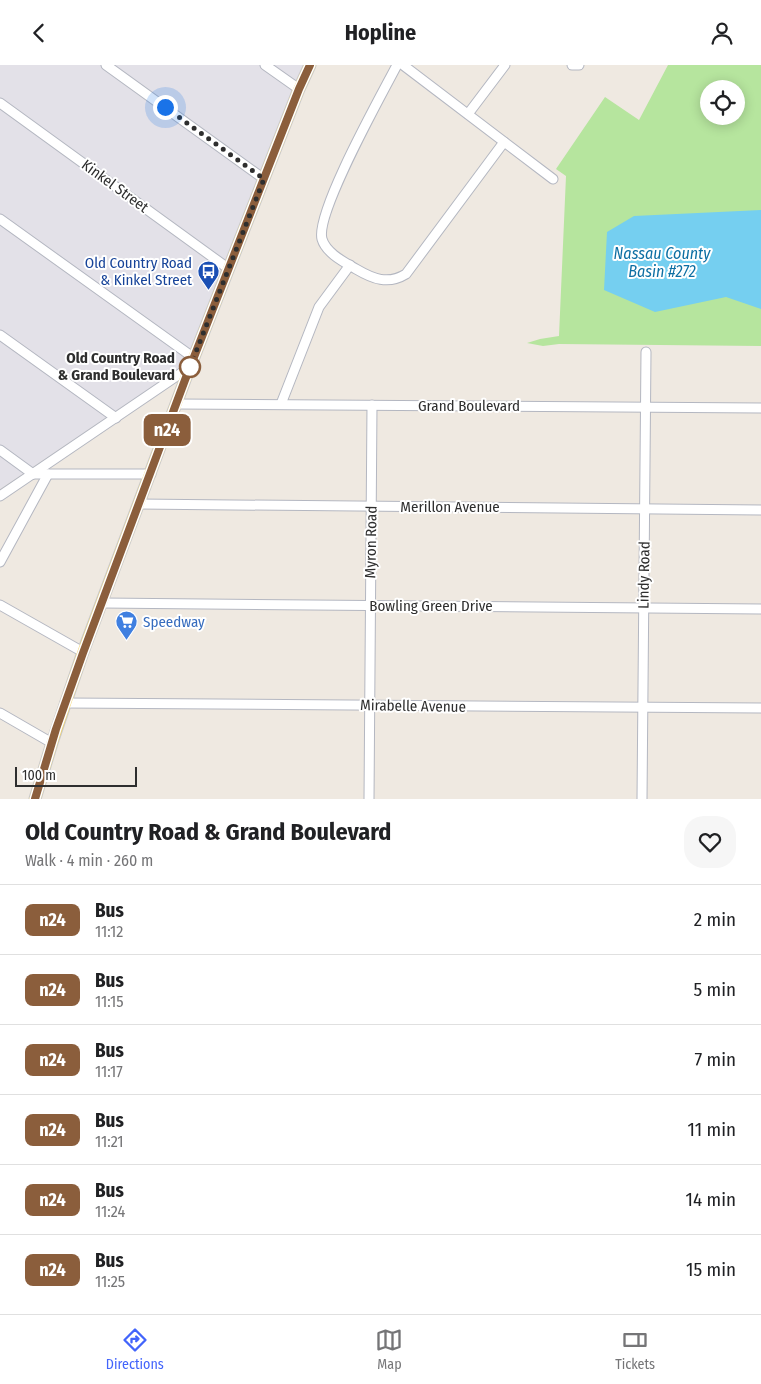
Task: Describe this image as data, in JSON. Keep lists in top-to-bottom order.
{
  "streets": {
    "street": [
      "Kinkel Street",
      "Grand Boulevard",
      "Merillon Avenue",
      "Myron Road",
      "Lindy Road",
      "Bowling Green Drive",
      "Mirabelle Avenue"
    ]
  },
  "crossings": [
    ["Grand Boulevard", "Myron Road"],
    ["Grand Boulevard", "Lindy Road"],
    ["Merillon Avenue", "Myron Road"],
    ["Merillon Avenue", "Lindy Road"],
    ["Myron Road", "Bowling Green Drive"],
    ["Myron Road", "Mirabelle Avenue"],
    ["Lindy Road", "Bowling Green Drive"],
    ["Lindy Road", "Mirabelle Avenue"]
  ],
  "water": ["Nassau County Basin #272"],
  "places": {
    "bus stop": ["Old Country Road & Kinkel Street"],
    "other": ["Old Country Road & Grand Boulevard"],
    "supermarket": ["Speedway"]
  },
  "lines": ["bus line n24"],
  "scale_bar": "100 m",
  "page": {
    "header": "Hopline",
    "on_map": "n24",
    "scale": "100 m",
    "heading": ["Old Country Road & Grand Boulevard", "Walk · 4 min · 260 m"],
    "list": [
      {
        "mark": "n24",
        "name": "Bus",
        "note": "11:12",
        "value": "2 min"
      },
      {
        "mark": "n24",
        "name": "Bus",
        "note": "11:15",
        "value": "5 min"
      },
      {
        "mark": "n24",
        "name": "Bus",
        "note": "11:17",
        "value": "7 min"
      },
      {
        "mark": "n24",
        "name": "Bus",
        "note": "11:21",
        "value": "11 min"
      },
      {
        "mark": "n24",
        "name": "Bus",
        "note": "11:24",
        "value": "14 min"
      },
      {
        "mark": "n24",
        "name": "Bus",
        "note": "11:25",
        "value": "15 min"
      }
    ],
    "tabs": ["Directions", "Map", "Tickets"]
  }
}
